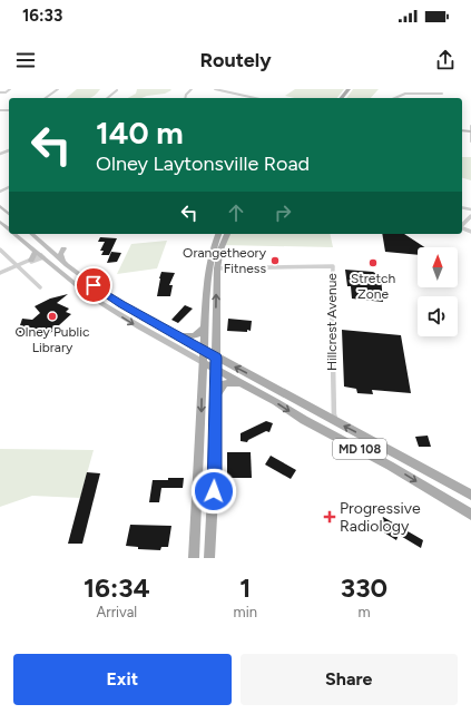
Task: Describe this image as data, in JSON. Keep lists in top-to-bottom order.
{
  "streets": {
    "main road": ["MD 108"],
    "street": ["Hillcrest Avenue"]
  },
  "crossings": [
    ["Hillcrest Avenue", "MD 108"]
  ],
  "places": {
    "other": ["Orangetheory Fitness", "Stretch Zone", "Olney Public Library"],
    "health": ["Progressive Radiology"]
  },
  "north": "top",
  "page": {
    "status": "16:33",
    "header": "Routely",
    "turn": ["140 m", "Olney Laytonsville Road"],
    "eta": [
      "16:34",
      "Arrival",
      "1",
      "min",
      "330",
      "m"
    ],
    "buttons": ["Exit", "Share"]
  }
}
